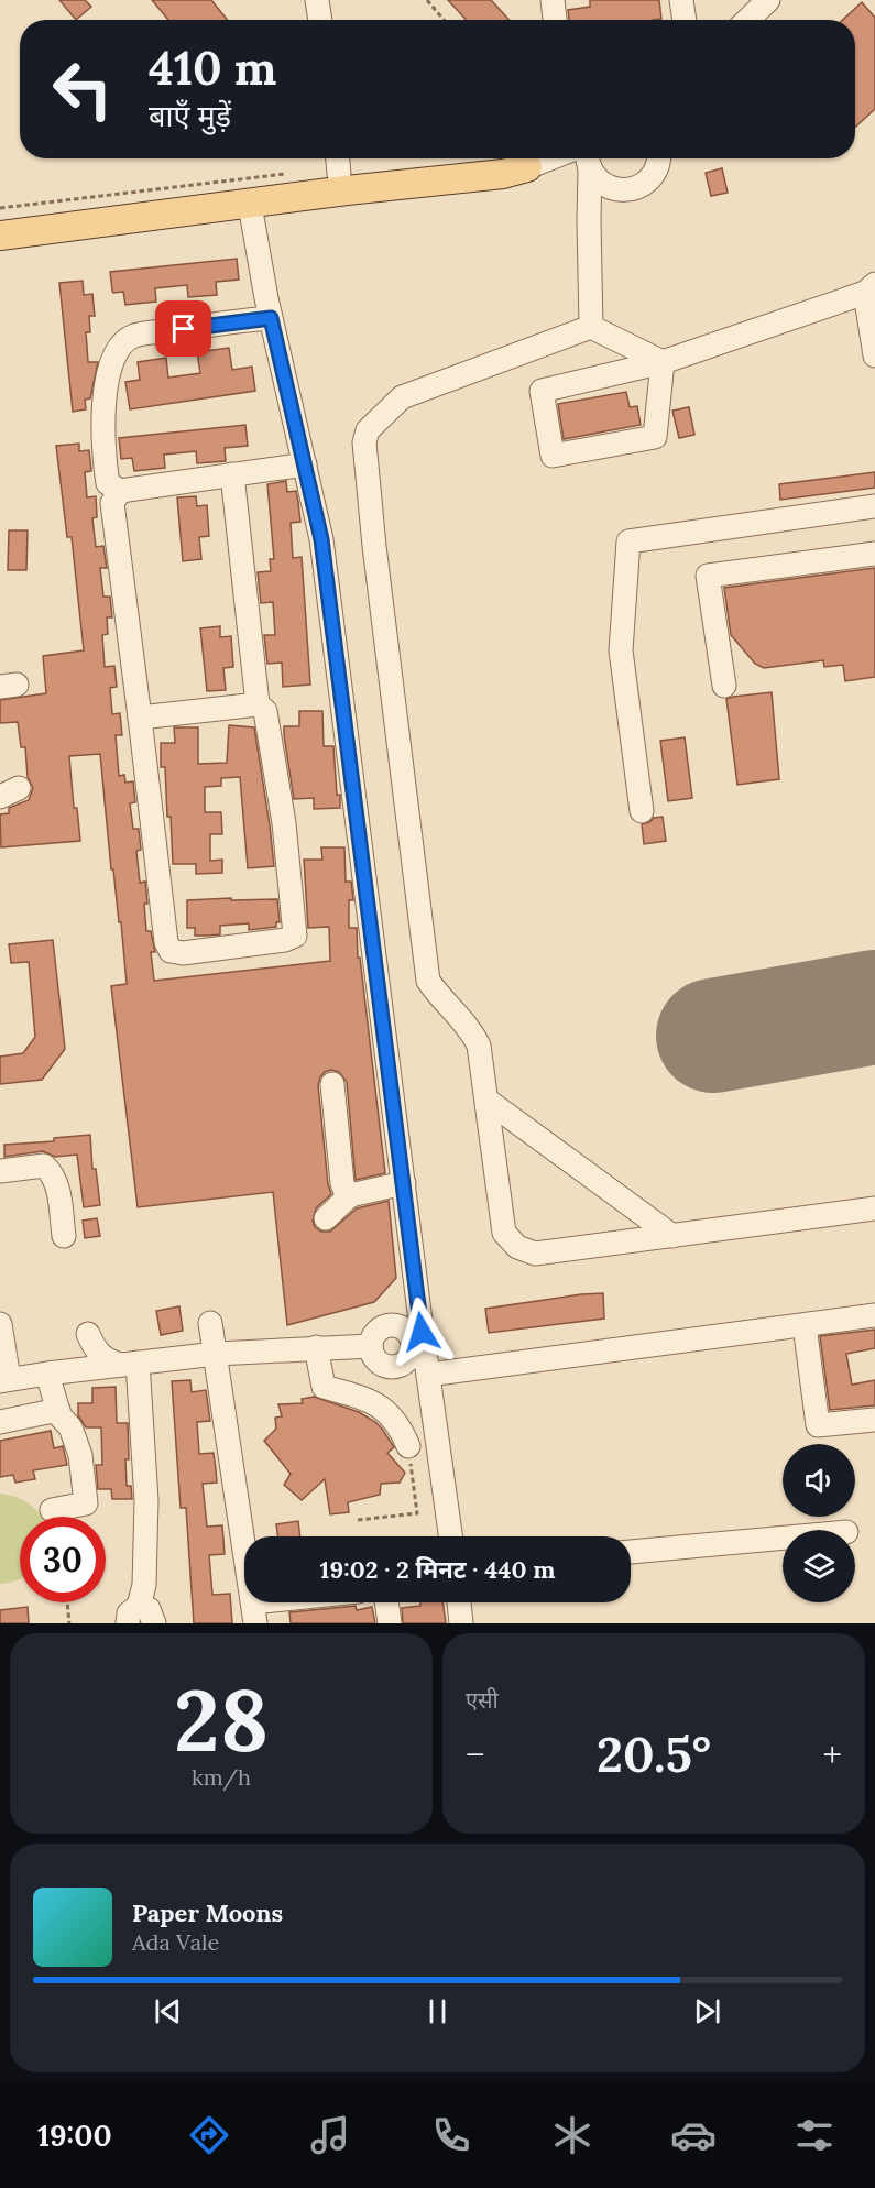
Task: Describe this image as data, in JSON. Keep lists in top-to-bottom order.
{
  "page": {
    "turn": ["410 m", "बाएँ मुड़ें"],
    "limit": "30",
    "trip": "19:02 · 2 मिनट · 440 m",
    "tile": [
      ["28", "km/h"],
      "एसी"
    ],
    "heat": ["−", "20.5°", "+"],
    "song": ["Paper Moons", "Ada Vale"],
    "tabs": "19:00"
  }
}
